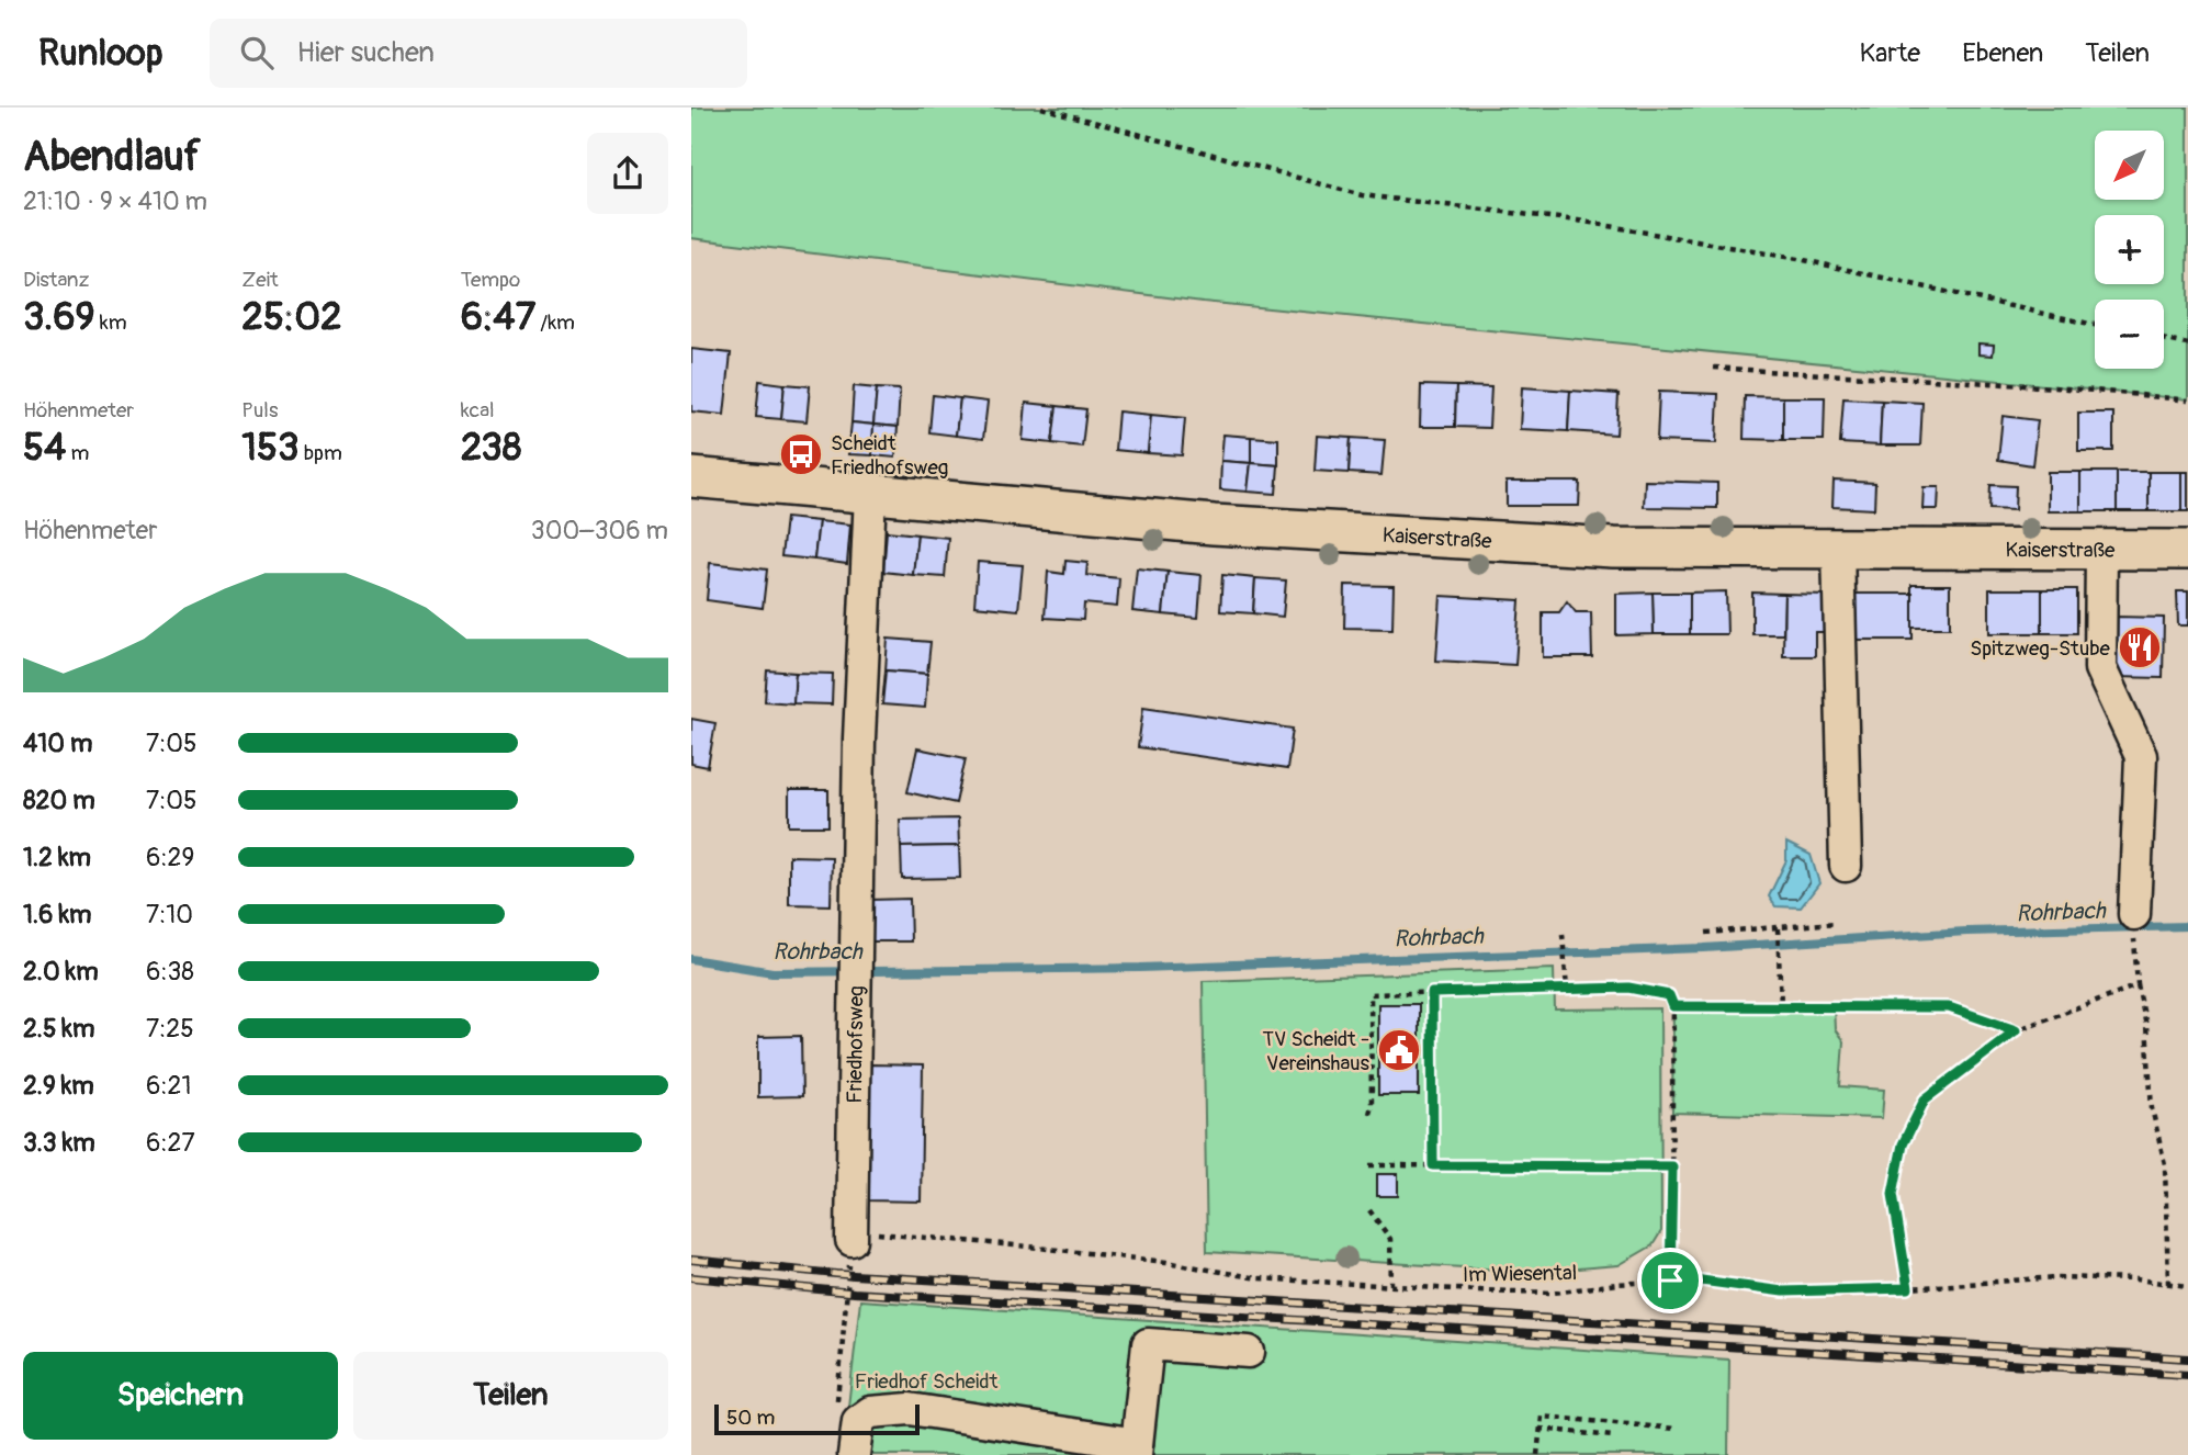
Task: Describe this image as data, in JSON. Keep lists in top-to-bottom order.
{
  "streets": {
    "main road": ["Kaiserstraße"],
    "street": ["Friedhofsweg"],
    "path": ["Im Wiesental"]
  },
  "crossings": [
    ["Kaiserstraße", "Friedhofsweg"],
    ["Friedhofsweg", "Im Wiesental"]
  ],
  "water": ["Rohrbach"],
  "parks": ["Friedhof Scheidt"],
  "places": {
    "bus stop": ["Scheidt Friedhofsweg"],
    "restaurant": ["Spitzweg-Stube"],
    "public building": ["TV Scheidt - Vereinshaus"]
  },
  "scale_bar": "50 m",
  "north": "bottom left",
  "page": {
    "header": "Runloop",
    "search": "Hier suchen",
    "nav": ["Karte", "Ebenen", "Teilen"],
    "heading": ["Abendlauf", "21:10 · 9 × 410 m"],
    "map_buttons": ["+", "−"],
    "stats": [
      ["Distanz", "3.69 km"],
      ["Zeit", "25:02"],
      ["Tempo", "6:47 /km"],
      ["Höhenmeter", "54 m"],
      ["Puls", "153 bpm"],
      ["kcal", "238"]
    ],
    "chart": ["Höhenmeter", "300–306 m"],
    "list": [
      {
        "name": "410 m",
        "note": "7:05"
      },
      {
        "name": "820 m",
        "note": "7:05"
      },
      {
        "name": "1.2 km",
        "note": "6:29"
      },
      {
        "name": "1.6 km",
        "note": "7:10"
      },
      {
        "name": "2.0 km",
        "note": "6:38"
      },
      {
        "name": "2.5 km",
        "note": "7:25"
      },
      {
        "name": "2.9 km",
        "note": "6:21"
      },
      {
        "name": "3.3 km",
        "note": "6:27"
      }
    ],
    "buttons": ["Speichern", "Teilen"],
    "scale": "50 m"
  }
}
